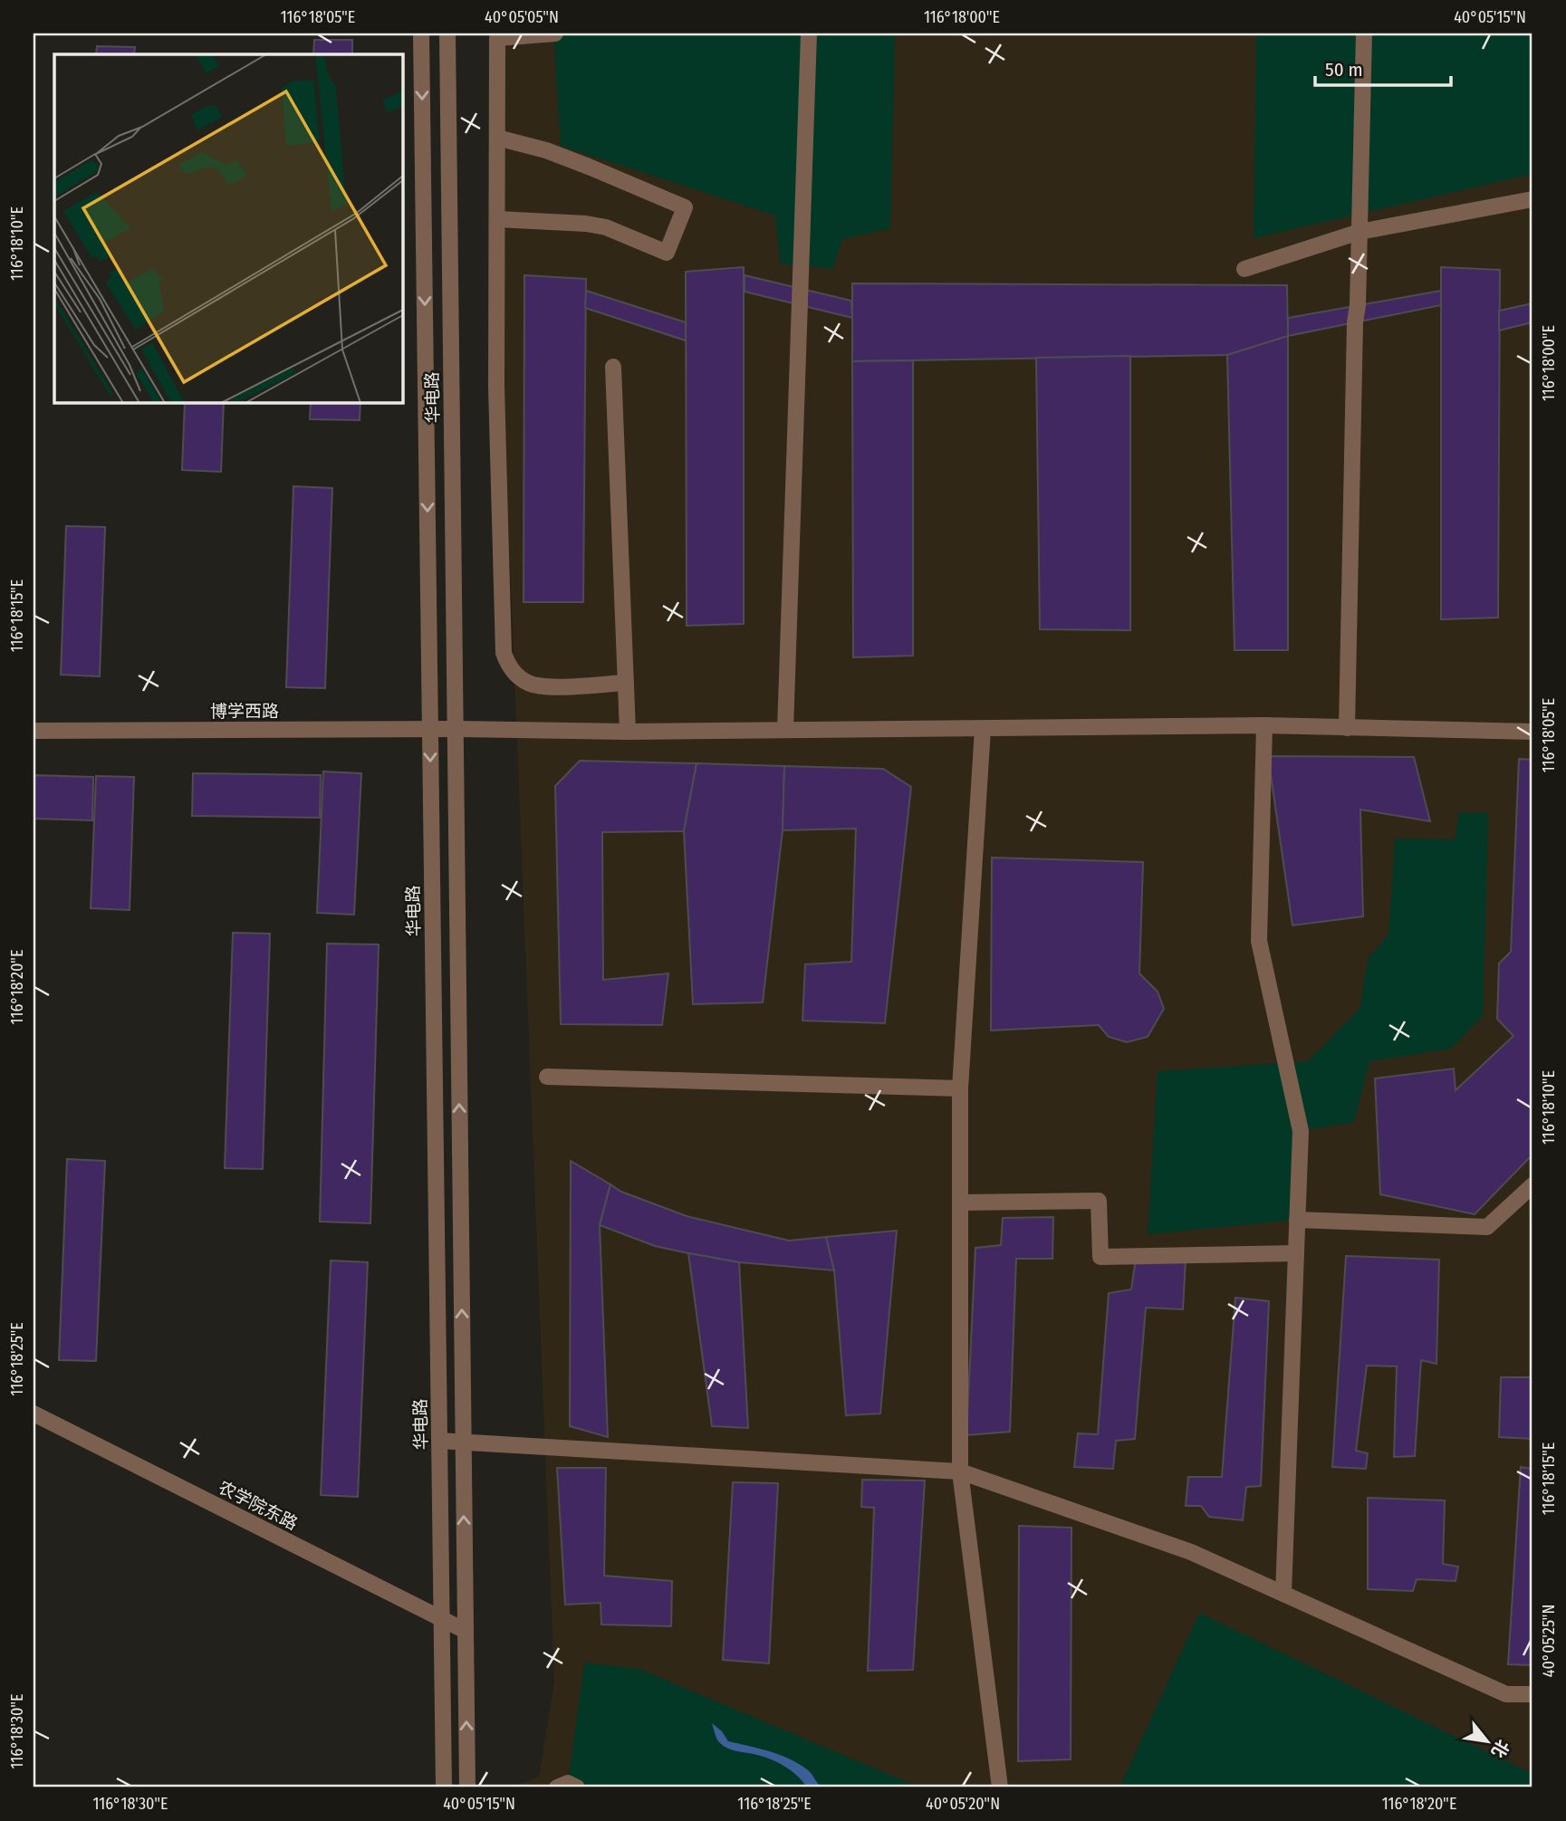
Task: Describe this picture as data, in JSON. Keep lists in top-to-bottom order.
{
  "streets": {
    "street": ["华电路", "博学西路", "农学院东路"]
  },
  "crossings": [
    ["华电路", "博学西路"],
    ["华电路", "农学院东路"]
  ],
  "scale_bar": "50 m",
  "north": "bottom right",
  "coordinates": [
    "116°18'05\"E",
    "40°05'05\"N",
    "116°18'00\"E",
    "40°05'15\"N",
    "116°18'10\"E",
    "116°18'15\"E",
    "116°18'20\"E",
    "116°18'25\"E",
    "40°05'25\"N",
    "116°18'30\"E",
    "40°05'20\"N"
  ]
}
